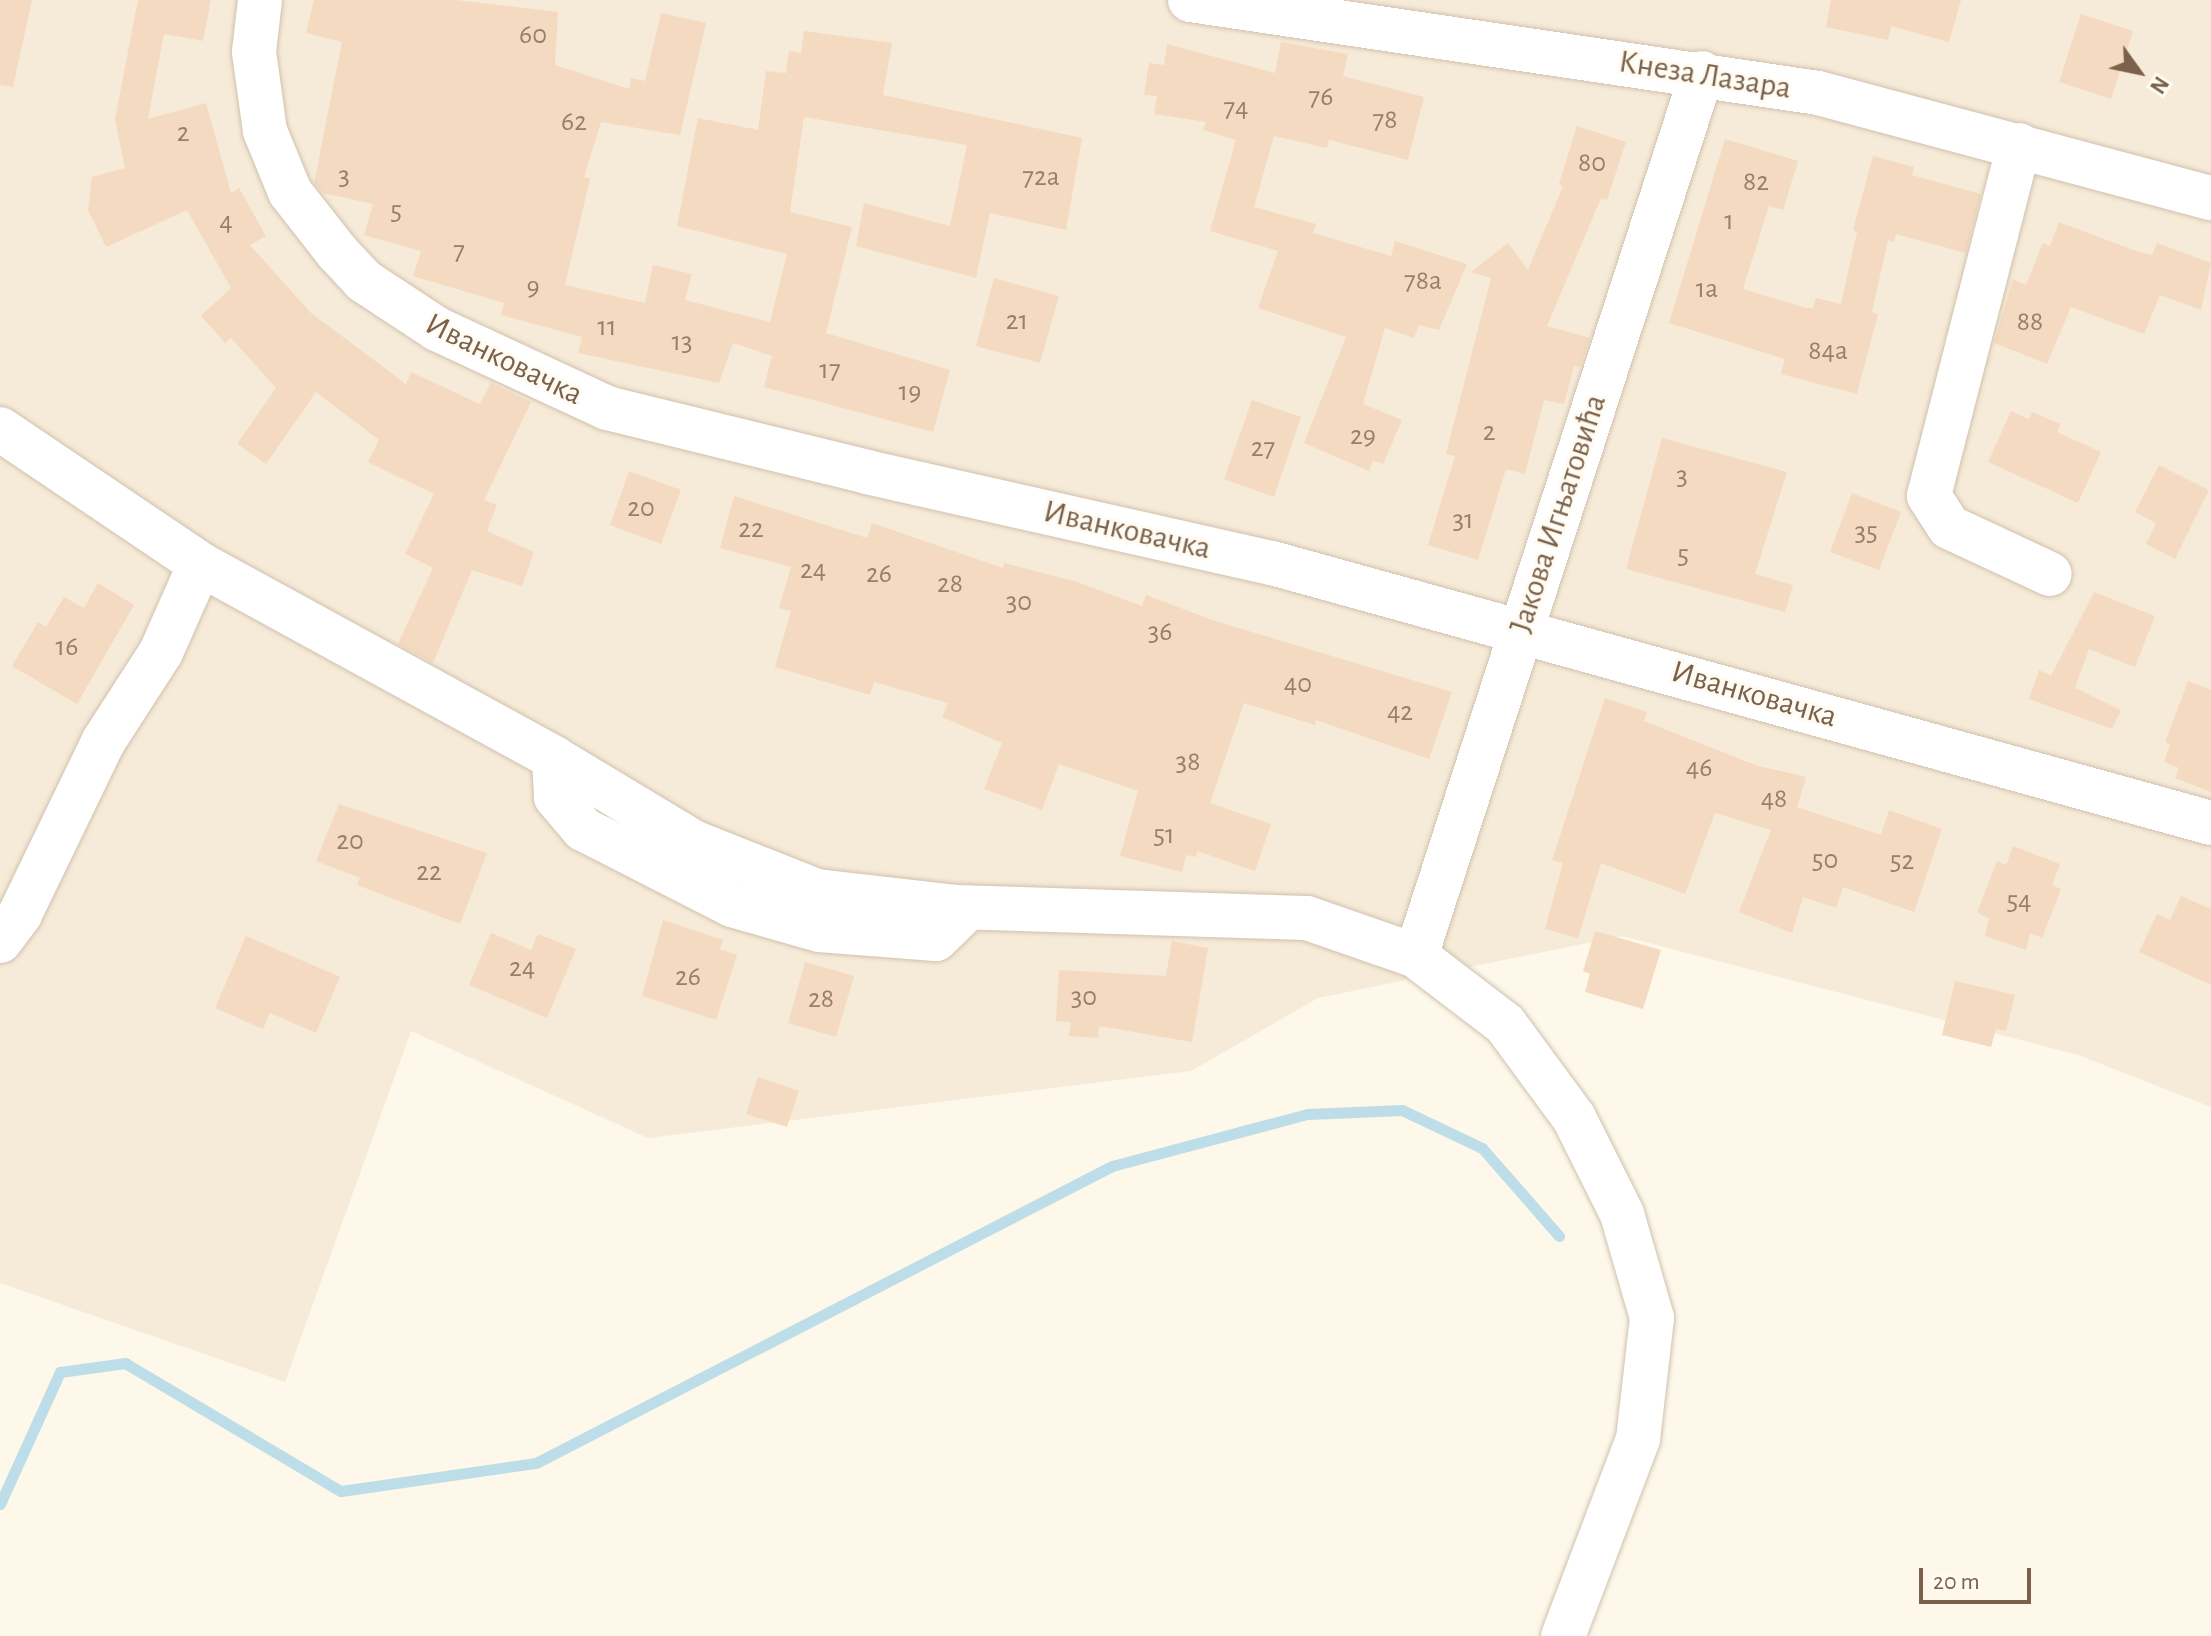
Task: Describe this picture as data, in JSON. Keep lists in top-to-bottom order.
{
  "streets": {
    "street": ["Кнеза Лазара", "Иванковачка", "Јакова Игњатовића"]
  },
  "crossings": [
    ["Кнеза Лазара", "Јакова Игњатовића"],
    ["Иванковачка", "Јакова Игњатовића"]
  ],
  "house_numbers": [
    "60",
    "76",
    "74",
    "78",
    "62",
    "2",
    "80",
    "3",
    "72a",
    "82",
    "5",
    "1",
    "4",
    "7",
    "78a",
    "9",
    "1a",
    "21",
    "88",
    "11",
    "13",
    "84a",
    "17",
    "19",
    "2",
    "29",
    "27",
    "3",
    "20",
    "31",
    "22",
    "35",
    "5",
    "24",
    "26",
    "28",
    "30",
    "36",
    "16",
    "40",
    "42",
    "38",
    "46",
    "48",
    "51",
    "20",
    "50",
    "52",
    "22",
    "54",
    "24",
    "26",
    "30",
    "28"
  ],
  "scale_bar": "20 m",
  "north": "bottom right"
}
